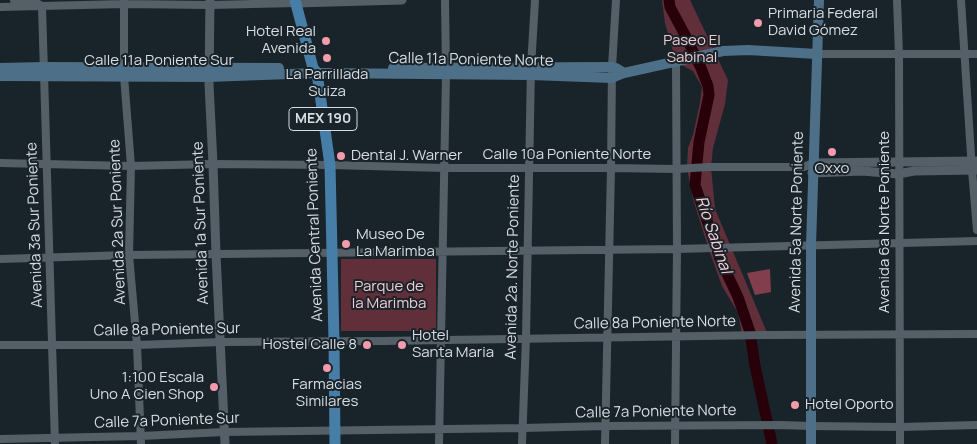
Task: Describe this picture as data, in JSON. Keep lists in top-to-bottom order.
{
  "streets": {
    "main road": [
      "Calle 11a Poniente Norte",
      "Calle 11a Poniente Sur",
      "MEX 190",
      "Avenida 5a Norte Poniente",
      "Avenida Central Poniente"
    ],
    "street": [
      "Calle 10a Poniente Norte",
      "Avenida 2a Sur Poniente",
      "Avenida 6a Norte Poniente",
      "Avenida 1a Sur Poniente",
      "Avenida 3a Sur Poniente",
      "Avenida 2a. Norte Poniente",
      "Calle 8a Poniente Norte",
      "Calle 8a Poniente Sur",
      "Calle 7a Poniente Norte",
      "Calle 7a Poniente Sur"
    ]
  },
  "crossings": [
    ["Calle 11a Poniente Norte", "Calle 11a Poniente Sur"],
    ["Calle 11a Poniente Norte", "Avenida Central Poniente"],
    ["Calle 11a Poniente Norte", "Avenida 2a. Norte Poniente"],
    ["Calle 11a Poniente Sur", "Avenida 2a Sur Poniente"],
    ["Calle 11a Poniente Sur", "Avenida 1a Sur Poniente"],
    ["Calle 11a Poniente Sur", "Avenida 3a Sur Poniente"],
    ["Calle 11a Poniente Sur", "Avenida Central Poniente"],
    ["Calle 10a Poniente Norte", "Avenida 2a Sur Poniente"],
    ["Calle 10a Poniente Norte", "Avenida 5a Norte Poniente"],
    ["Calle 10a Poniente Norte", "Avenida 6a Norte Poniente"],
    ["Calle 10a Poniente Norte", "Avenida 1a Sur Poniente"],
    ["Calle 10a Poniente Norte", "Avenida 3a Sur Poniente"],
    ["Calle 10a Poniente Norte", "Avenida Central Poniente"],
    ["Calle 10a Poniente Norte", "Avenida 2a. Norte Poniente"],
    ["Avenida 2a Sur Poniente", "Calle 8a Poniente Sur"],
    ["Avenida 2a Sur Poniente", "Calle 7a Poniente Sur"],
    ["Avenida 5a Norte Poniente", "Calle 8a Poniente Norte"],
    ["Avenida 5a Norte Poniente", "Calle 7a Poniente Norte"],
    ["Avenida 6a Norte Poniente", "Calle 8a Poniente Norte"],
    ["Avenida 6a Norte Poniente", "Calle 7a Poniente Norte"],
    ["Avenida 1a Sur Poniente", "Calle 8a Poniente Sur"],
    ["Avenida 1a Sur Poniente", "Calle 7a Poniente Sur"],
    ["Avenida 3a Sur Poniente", "Calle 8a Poniente Sur"],
    ["Avenida 3a Sur Poniente", "Calle 7a Poniente Sur"],
    ["Avenida Central Poniente", "Calle 8a Poniente Norte"],
    ["Avenida Central Poniente", "Calle 8a Poniente Sur"],
    ["Avenida Central Poniente", "Calle 7a Poniente Norte"],
    ["Avenida Central Poniente", "Calle 7a Poniente Sur"],
    ["Avenida 2a. Norte Poniente", "Calle 8a Poniente Norte"],
    ["Avenida 2a. Norte Poniente", "Calle 7a Poniente Norte"],
    ["Calle 8a Poniente Norte", "Calle 8a Poniente Sur"],
    ["Calle 7a Poniente Norte", "Calle 7a Poniente Sur"]
  ],
  "water": ["Río Sabinal"],
  "parks": ["Paseo El Sabinal", "Parque de la Marimba"],
  "places": [
    "Primaria Federal David Gómez",
    "Hotel Real Avenida",
    "La Parrillada Suiza",
    "Oxxo",
    "Dental J. Warner",
    "Museo De La Marimba",
    "Hostel Calle 8",
    "Hotel Santa Maria",
    "Farmacias Similares",
    "1:100 Escala Uno A Cien Shop",
    "Hotel Oporto"
  ]
}
